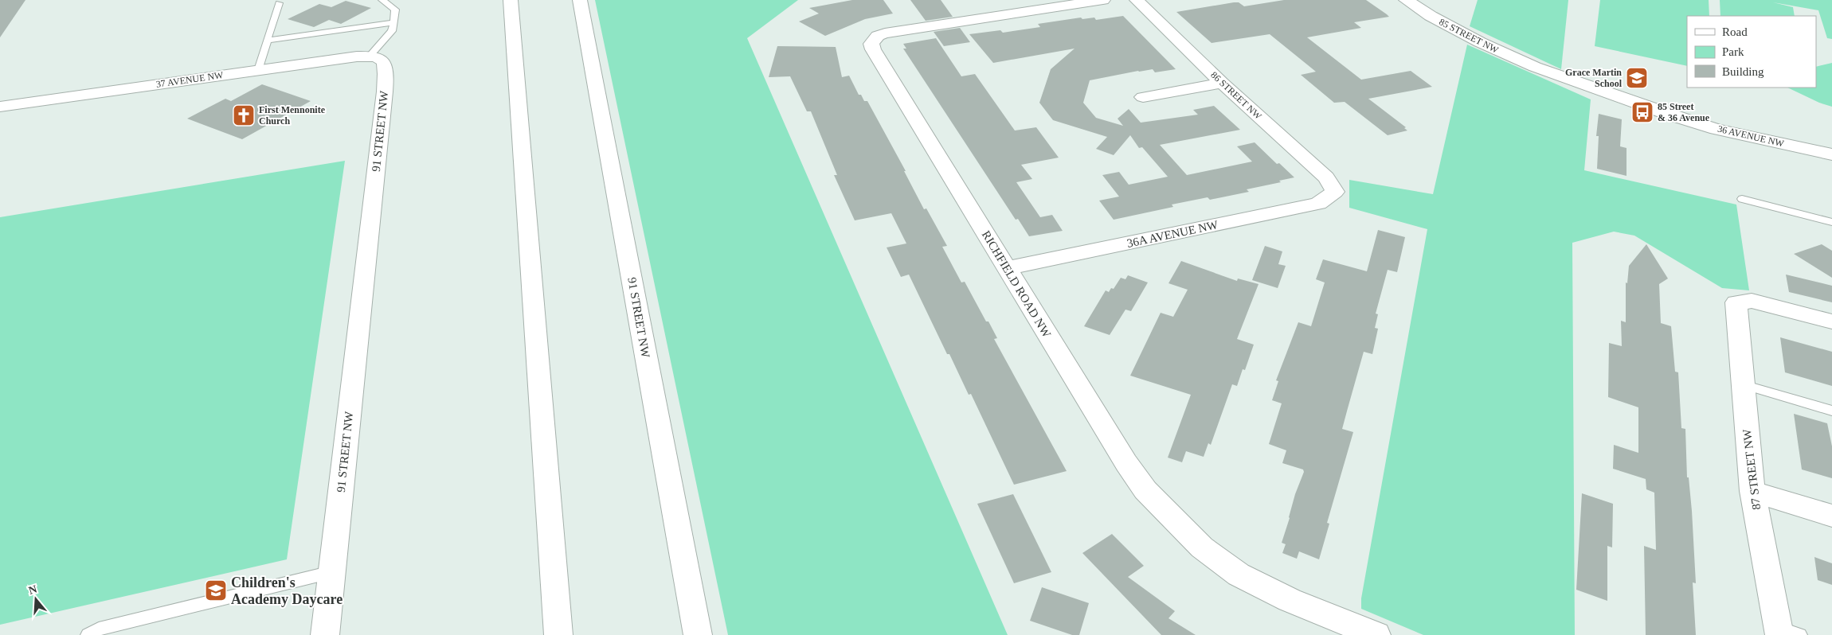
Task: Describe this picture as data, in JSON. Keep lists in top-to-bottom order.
{
  "streets": {
    "street": [
      "85 STREET NW",
      "37 AVENUE NW",
      "86 STREET NW",
      "91 STREET NW",
      "36 AVENUE NW",
      "36A AVENUE NW",
      "RICHFIELD ROAD NW",
      "87 STREET NW"
    ]
  },
  "crossings": [
    ["85 STREET NW", "36 AVENUE NW"],
    ["37 AVENUE NW", "91 STREET NW"],
    ["86 STREET NW", "36A AVENUE NW"],
    ["36A AVENUE NW", "RICHFIELD ROAD NW"]
  ],
  "places": {
    "school or university": ["Grace Martin School", "Children's Academy Daycare"],
    "bus stop": ["85 Street & 36 Avenue"],
    "church": ["First Mennonite Church"]
  },
  "legend": ["Road", "Park", "Building"],
  "north": "top"
}
